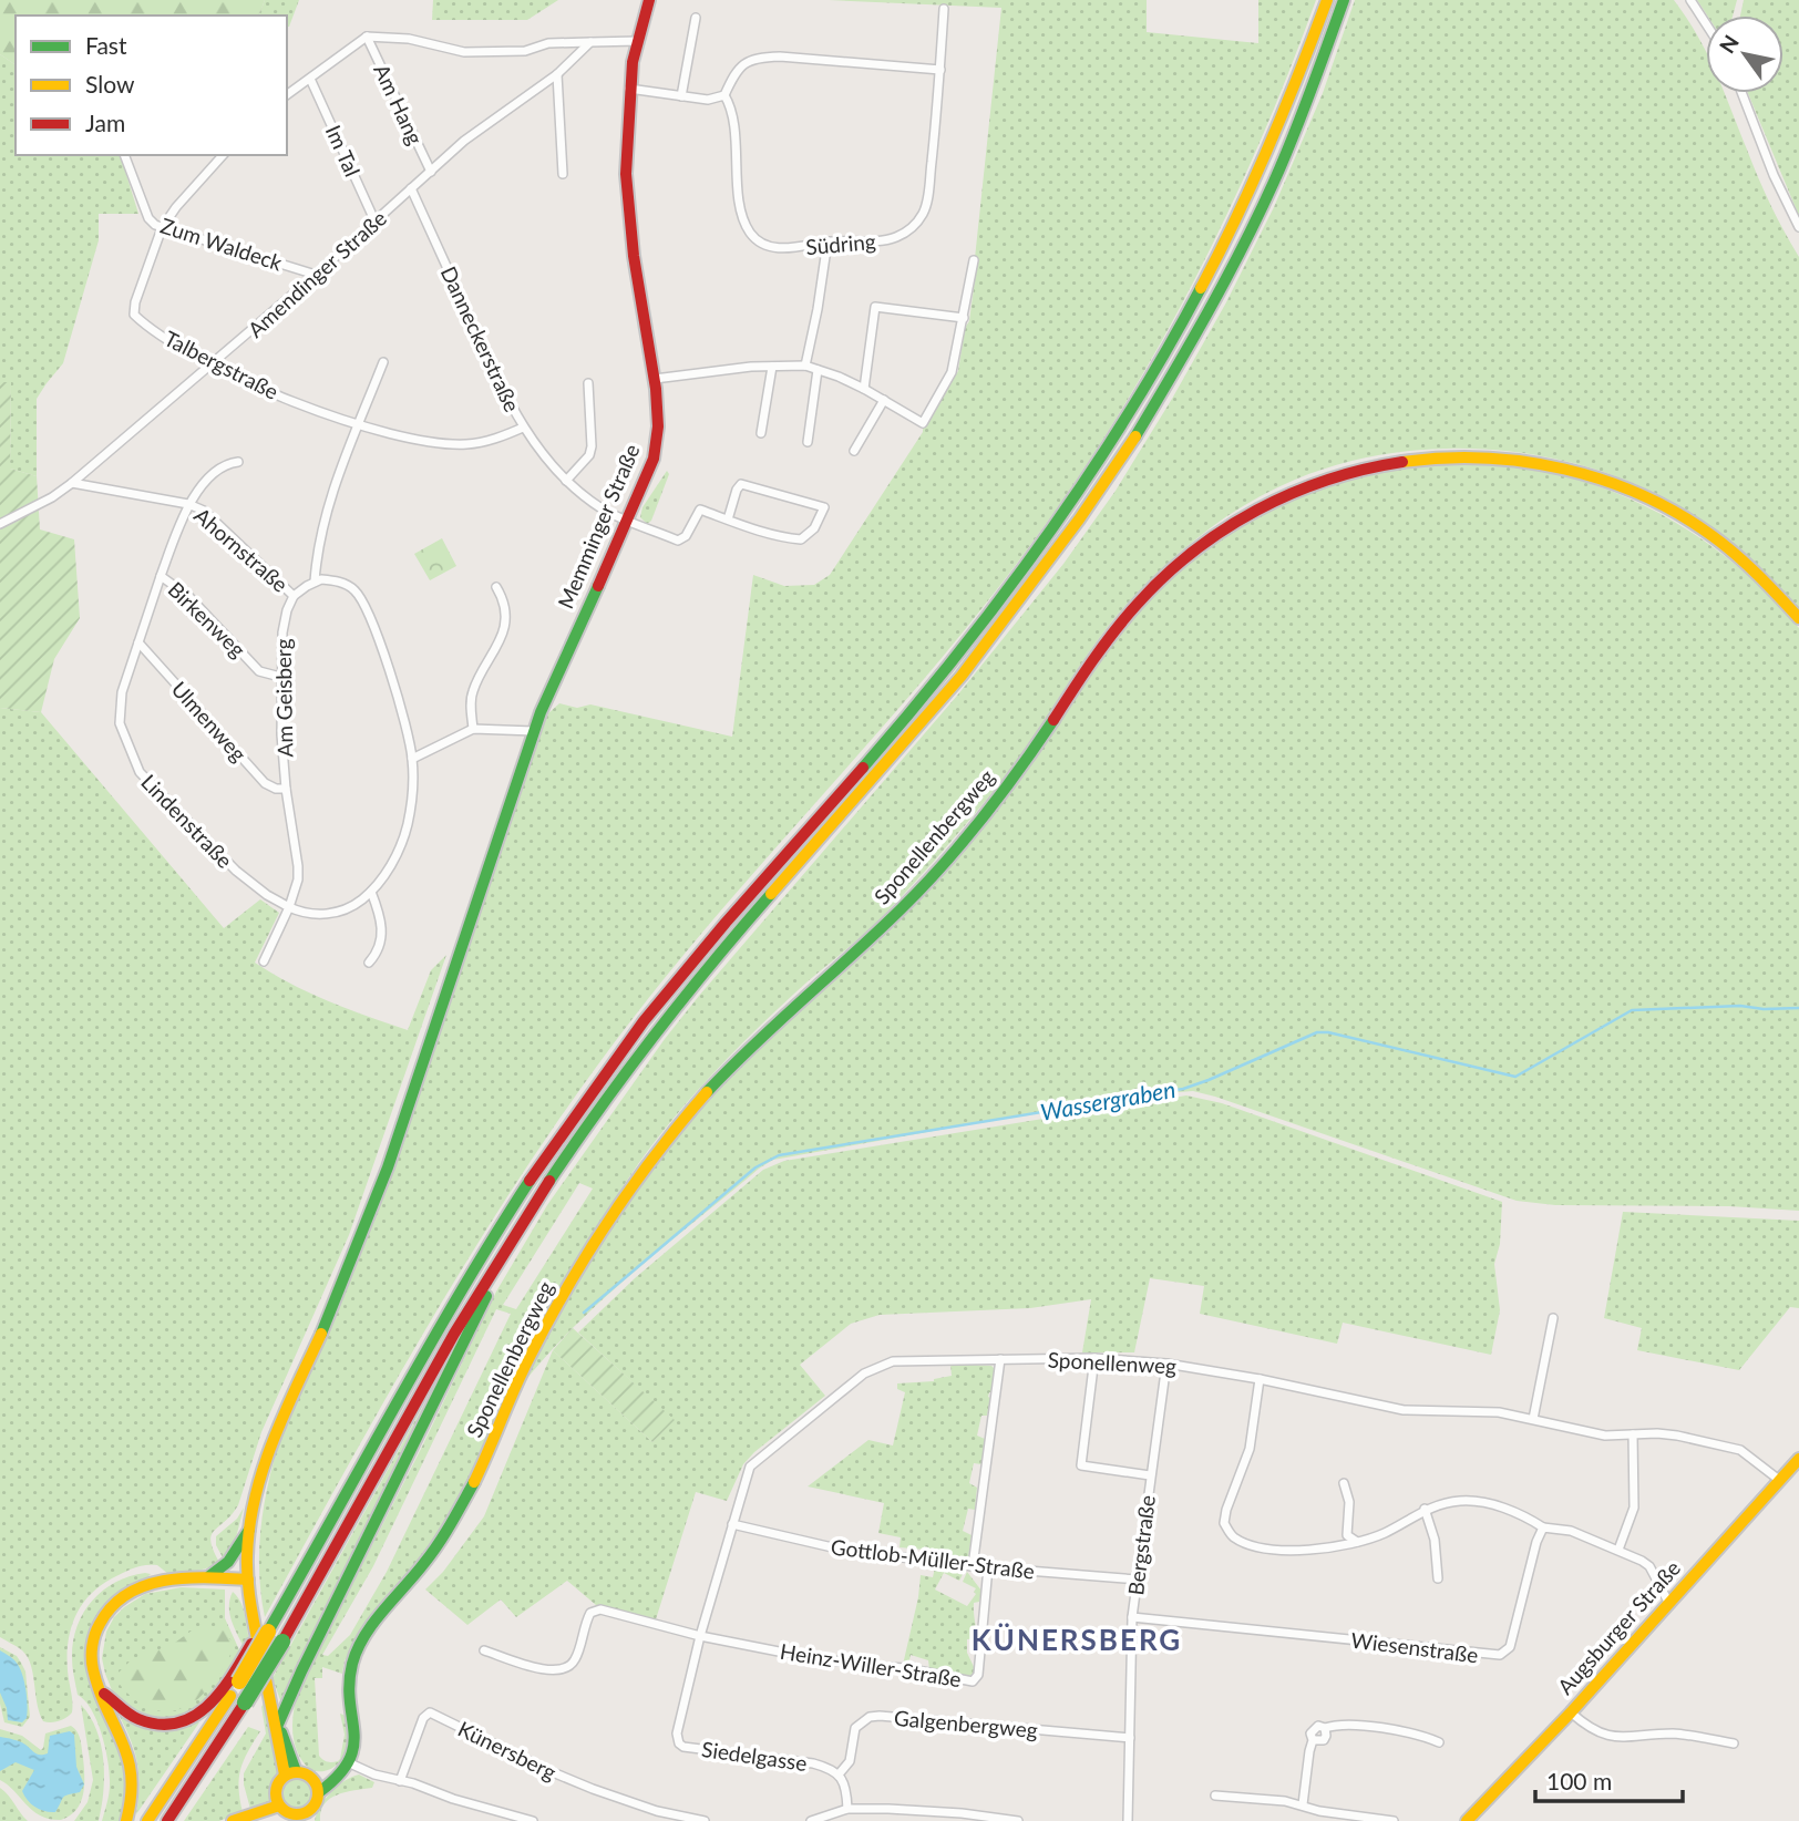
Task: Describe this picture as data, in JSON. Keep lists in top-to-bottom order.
{
  "streets": {
    "main road": ["Memminger Straße", "Sponellenbergweg", "Augsburger Straße"],
    "street": [
      "Am Hang",
      "Im Tal",
      "Zum Waldeck",
      "Südring",
      "Amendinger Straße",
      "Danneckerstraße",
      "Talbergstraße",
      "Ahornstraße",
      "Birkenweg",
      "Am Geisberg",
      "Ulmenweg",
      "Lindenstraße",
      "Sponellenweg",
      "Bergstraße",
      "Gottlob-Müller-Straße",
      "Wiesenstraße",
      "Heinz-Willer-Straße",
      "Galgenbergweg",
      "Künersberg",
      "Siedelgasse"
    ]
  },
  "crossings": [
    ["Am Hang", "Amendinger Straße"],
    ["Im Tal", "Amendinger Straße"],
    ["Zum Waldeck", "Amendinger Straße"],
    ["Zum Waldeck", "Talbergstraße"],
    ["Amendinger Straße", "Danneckerstraße"],
    ["Amendinger Straße", "Talbergstraße"],
    ["Amendinger Straße", "Ahornstraße"],
    ["Danneckerstraße", "Talbergstraße"],
    ["Danneckerstraße", "Memminger Straße"],
    ["Ahornstraße", "Birkenweg"],
    ["Ahornstraße", "Am Geisberg"],
    ["Birkenweg", "Am Geisberg"],
    ["Birkenweg", "Lindenstraße"],
    ["Am Geisberg", "Ulmenweg"],
    ["Am Geisberg", "Lindenstraße"],
    ["Ulmenweg", "Lindenstraße"],
    ["Sponellenweg", "Bergstraße"],
    ["Sponellenweg", "Gottlob-Müller-Straße"],
    ["Sponellenweg", "Augsburger Straße"],
    ["Sponellenweg", "Heinz-Willer-Straße"],
    ["Sponellenweg", "Siedelgasse"],
    ["Bergstraße", "Gottlob-Müller-Straße"],
    ["Bergstraße", "Wiesenstraße"],
    ["Bergstraße", "Galgenbergweg"],
    ["Gottlob-Müller-Straße", "Heinz-Willer-Straße"],
    ["Galgenbergweg", "Siedelgasse"]
  ],
  "districts": ["KÜNERSBERG"],
  "water": ["Wassergraben"],
  "legend": ["Fast", "Slow", "Jam"],
  "scale_bar": "100 m",
  "north": "top left"
}
